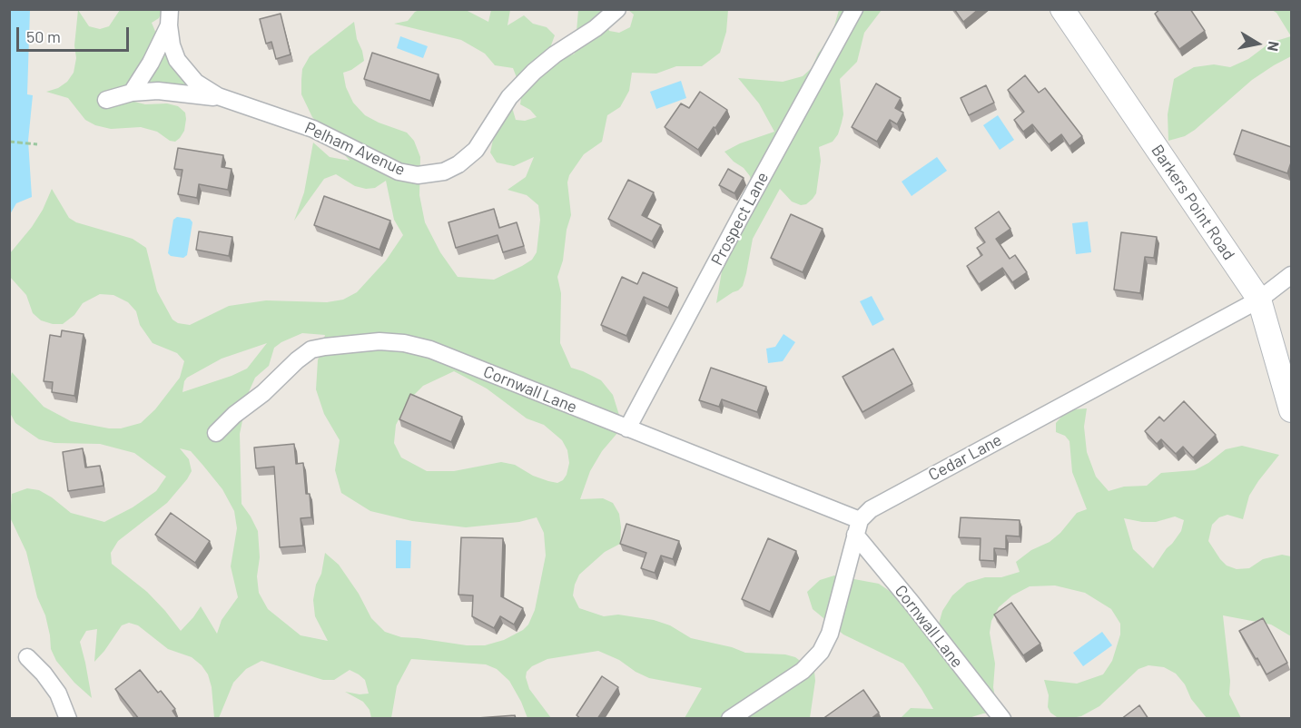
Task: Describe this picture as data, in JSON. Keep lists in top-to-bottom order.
{
  "streets": {
    "street": [
      "Pelham Avenue",
      "Barkers Point Road",
      "Prospect Lane",
      "Cornwall Lane",
      "Cedar Lane"
    ]
  },
  "crossings": [
    ["Barkers Point Road", "Cedar Lane"],
    ["Prospect Lane", "Cornwall Lane"],
    ["Cornwall Lane", "Cedar Lane"]
  ],
  "scale_bar": "50 m",
  "north": "right"
}
